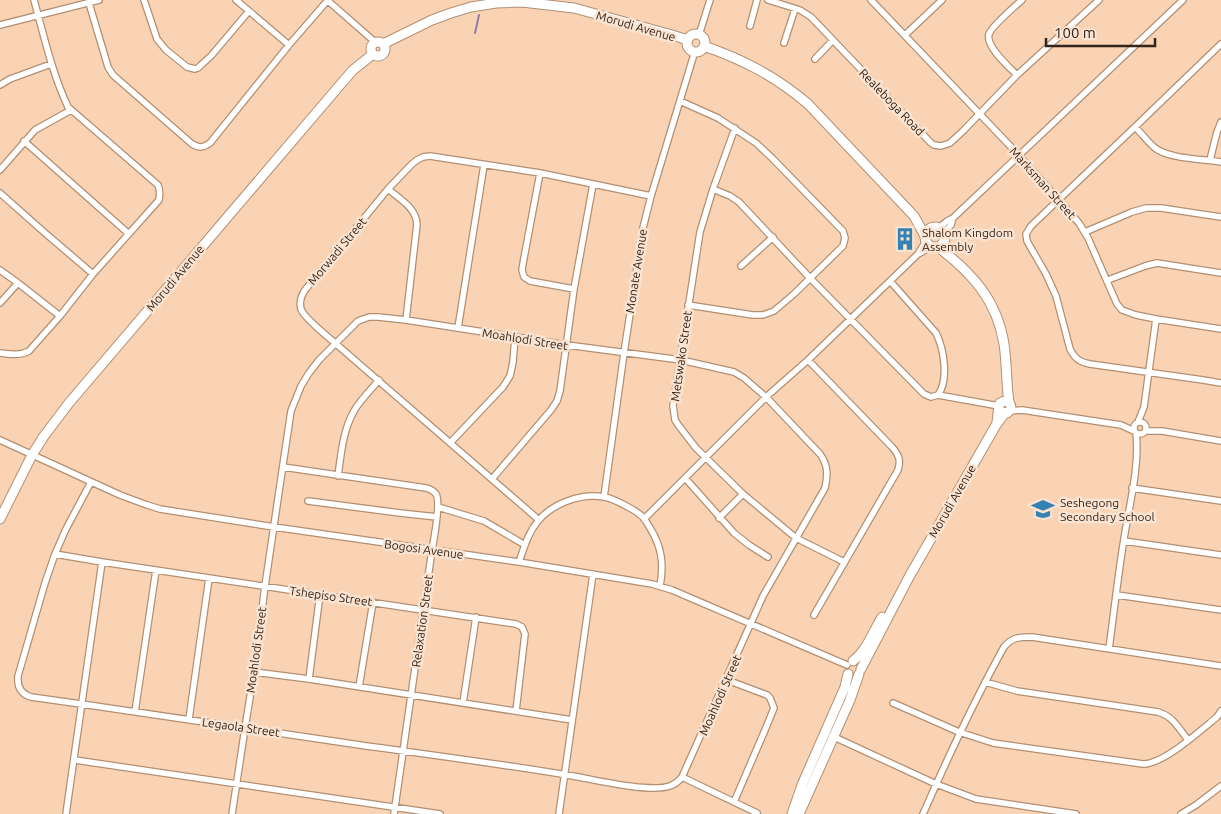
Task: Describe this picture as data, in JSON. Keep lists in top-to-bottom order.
{
  "streets": {
    "street": [
      "Morudi Avenue",
      "Realeboga Road",
      "Marksman Street",
      "Morwadi Street",
      "Monate Avenue",
      "Moahlodi Street",
      "Metswako Street",
      "Bogosi Avenue",
      "Tshepiso Street",
      "Relaxation Street",
      "Legaola Street"
    ]
  },
  "crossings": [
    ["Morudi Avenue", "Monate Avenue"],
    ["Morudi Avenue", "Bogosi Avenue"],
    ["Realeboga Road", "Marksman Street"],
    ["Morwadi Street", "Monate Avenue"],
    ["Morwadi Street", "Moahlodi Street"],
    ["Monate Avenue", "Moahlodi Street"],
    ["Moahlodi Street", "Metswako Street"],
    ["Moahlodi Street", "Bogosi Avenue"],
    ["Moahlodi Street", "Tshepiso Street"],
    ["Moahlodi Street", "Legaola Street"],
    ["Bogosi Avenue", "Relaxation Street"],
    ["Bogosi Avenue", "Legaola Street"],
    ["Tshepiso Street", "Relaxation Street"],
    ["Tshepiso Street", "Legaola Street"],
    ["Relaxation Street", "Legaola Street"]
  ],
  "places": {
    "building": ["Shalom Kingdom Assembly"],
    "school or university": ["Seshegong Secondary School"]
  },
  "scale_bar": "100 m"
}
